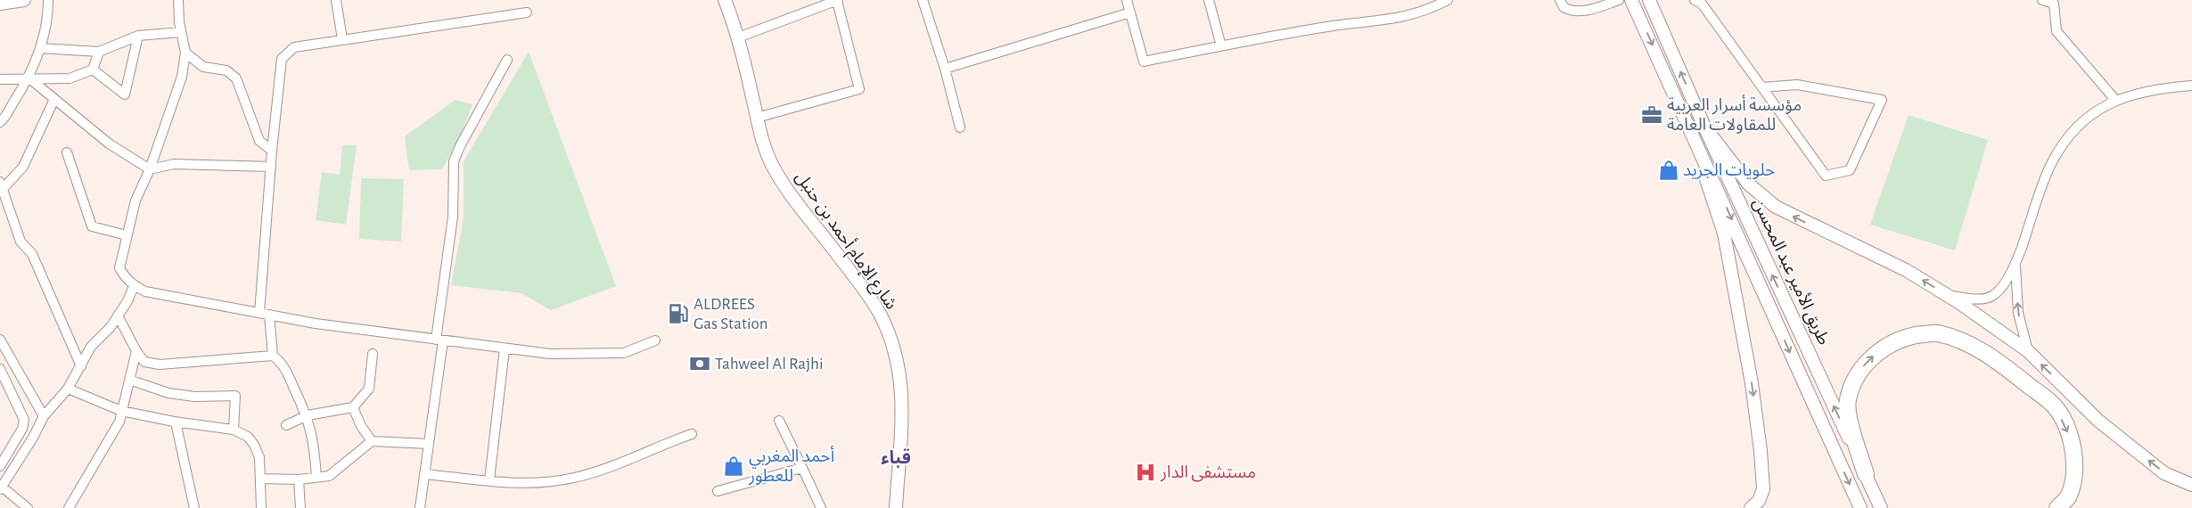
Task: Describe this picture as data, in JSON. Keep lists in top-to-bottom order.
{
  "streets": {
    "main road": ["شارع الإمام أحمد بن حنبل", "طريق الأمير عبد المحسن"]
  },
  "districts": ["قباء"],
  "places": {
    "office": ["مؤسسة أسرار العربية للمقاولات العامة"],
    "shop": ["حلويات الجريد", "أحمد المغربي للعطور"],
    "fuel station": ["ALDREES Gas Station"],
    "bank": ["Tahweel Al Rajhi"],
    "hospital": ["مستشفى الدار"]
  }
}
